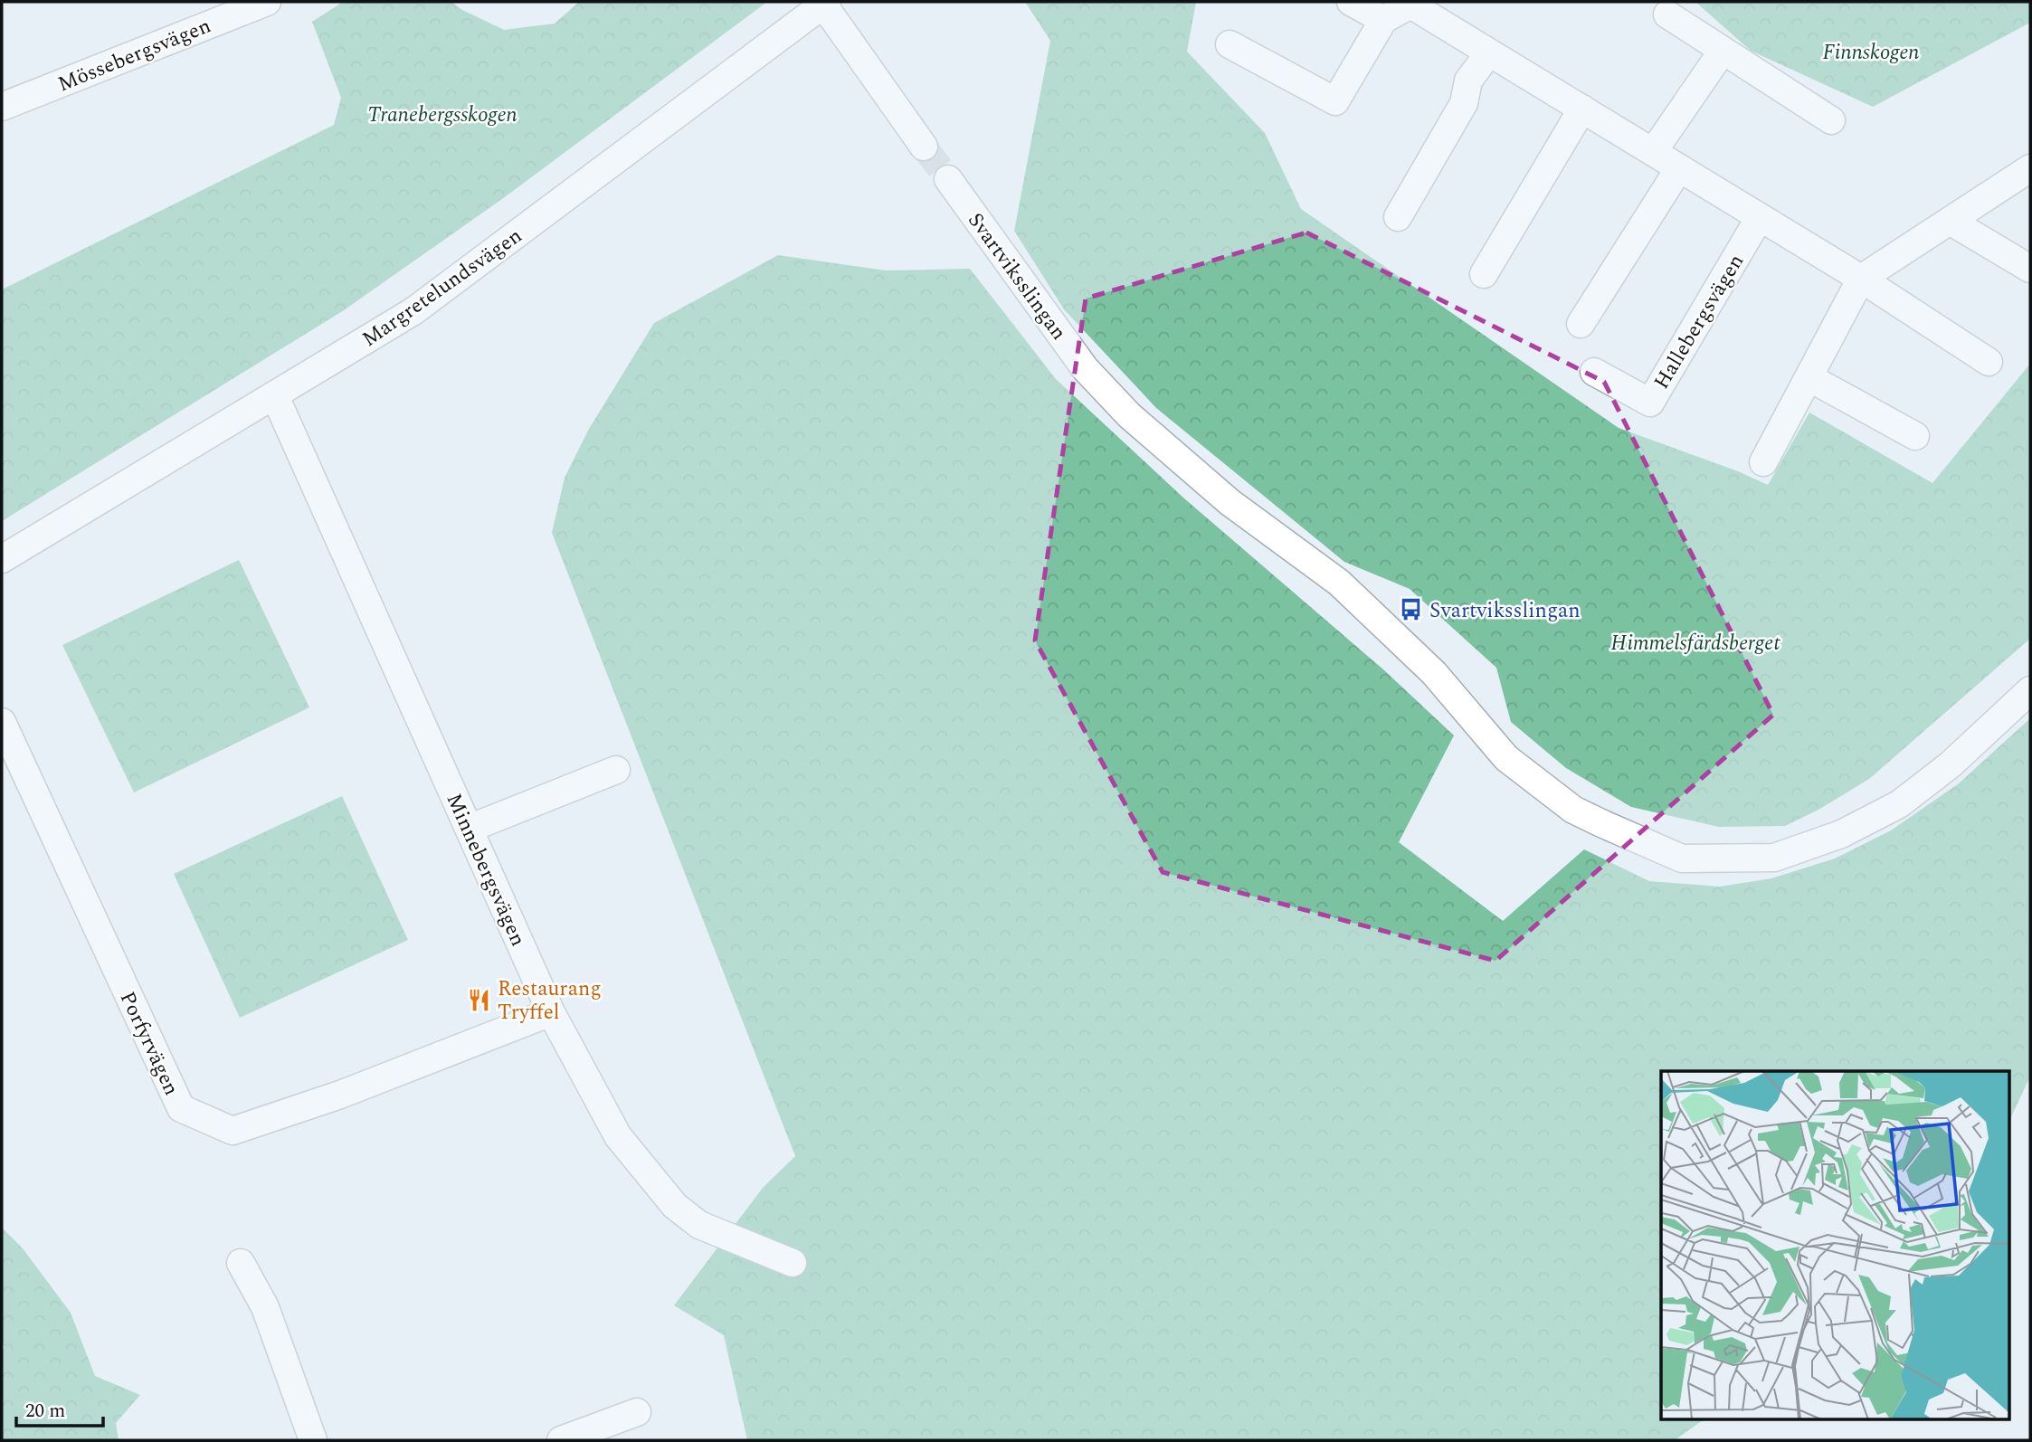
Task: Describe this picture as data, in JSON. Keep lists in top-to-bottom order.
{
  "streets": {
    "street": [
      "Mössebergsvägen",
      "Svartviksslingan",
      "Margretelundsvägen",
      "Hallebergsvägen",
      "Minnebergsvägen",
      "Porfyrvägen"
    ]
  },
  "crossings": [
    ["Margretelundsvägen", "Minnebergsvägen"],
    ["Minnebergsvägen", "Porfyrvägen"]
  ],
  "parks": ["Finnskogen", "Tranebergsskogen", "Himmelsfärdsberget"],
  "places": {
    "bus stop": ["Svartviksslingan"],
    "restaurant": ["Restaurang Tryffel"]
  },
  "scale_bar": "20 m"
}
